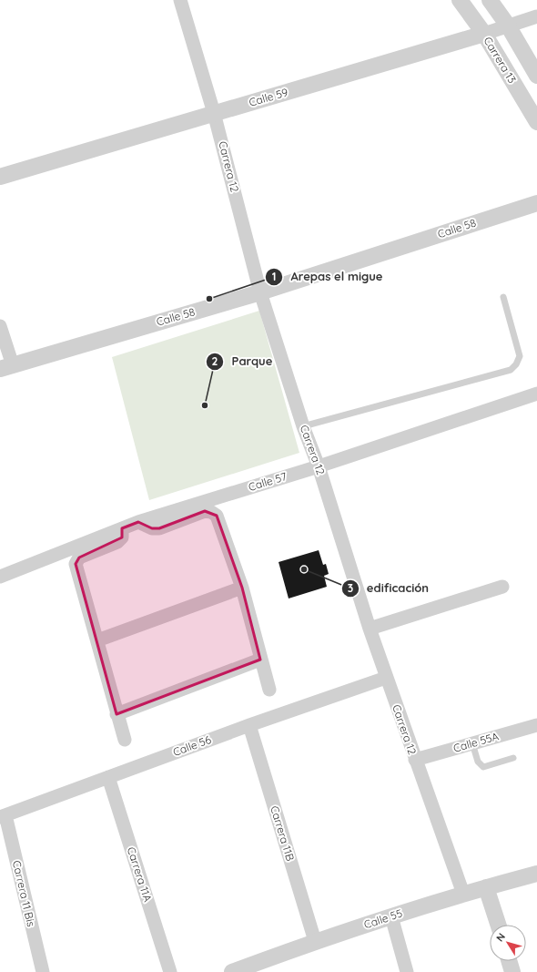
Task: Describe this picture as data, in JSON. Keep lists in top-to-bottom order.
{
  "streets": {
    "street": [
      "Carrera 13",
      "Calle 59",
      "Carrera 12",
      "Calle 58",
      "Calle 57",
      "Calle 55A",
      "Calle 56",
      "Carrera 11B",
      "Carrera 11A",
      "Carrera 11 Bis",
      "Calle 55"
    ]
  },
  "crossings": [
    ["Carrera 13", "Calle 59"],
    ["Calle 59", "Carrera 12"],
    ["Carrera 12", "Calle 58"],
    ["Carrera 12", "Calle 57"],
    ["Carrera 12", "Calle 55A"],
    ["Carrera 12", "Calle 56"],
    ["Carrera 12", "Calle 55"],
    ["Calle 56", "Carrera 11B"],
    ["Calle 56", "Carrera 11A"],
    ["Calle 56", "Carrera 11 Bis"],
    ["Carrera 11B", "Calle 55"]
  ],
  "places": ["Arepas el migue", "Parque", "edificación"],
  "north": "top left"
}
